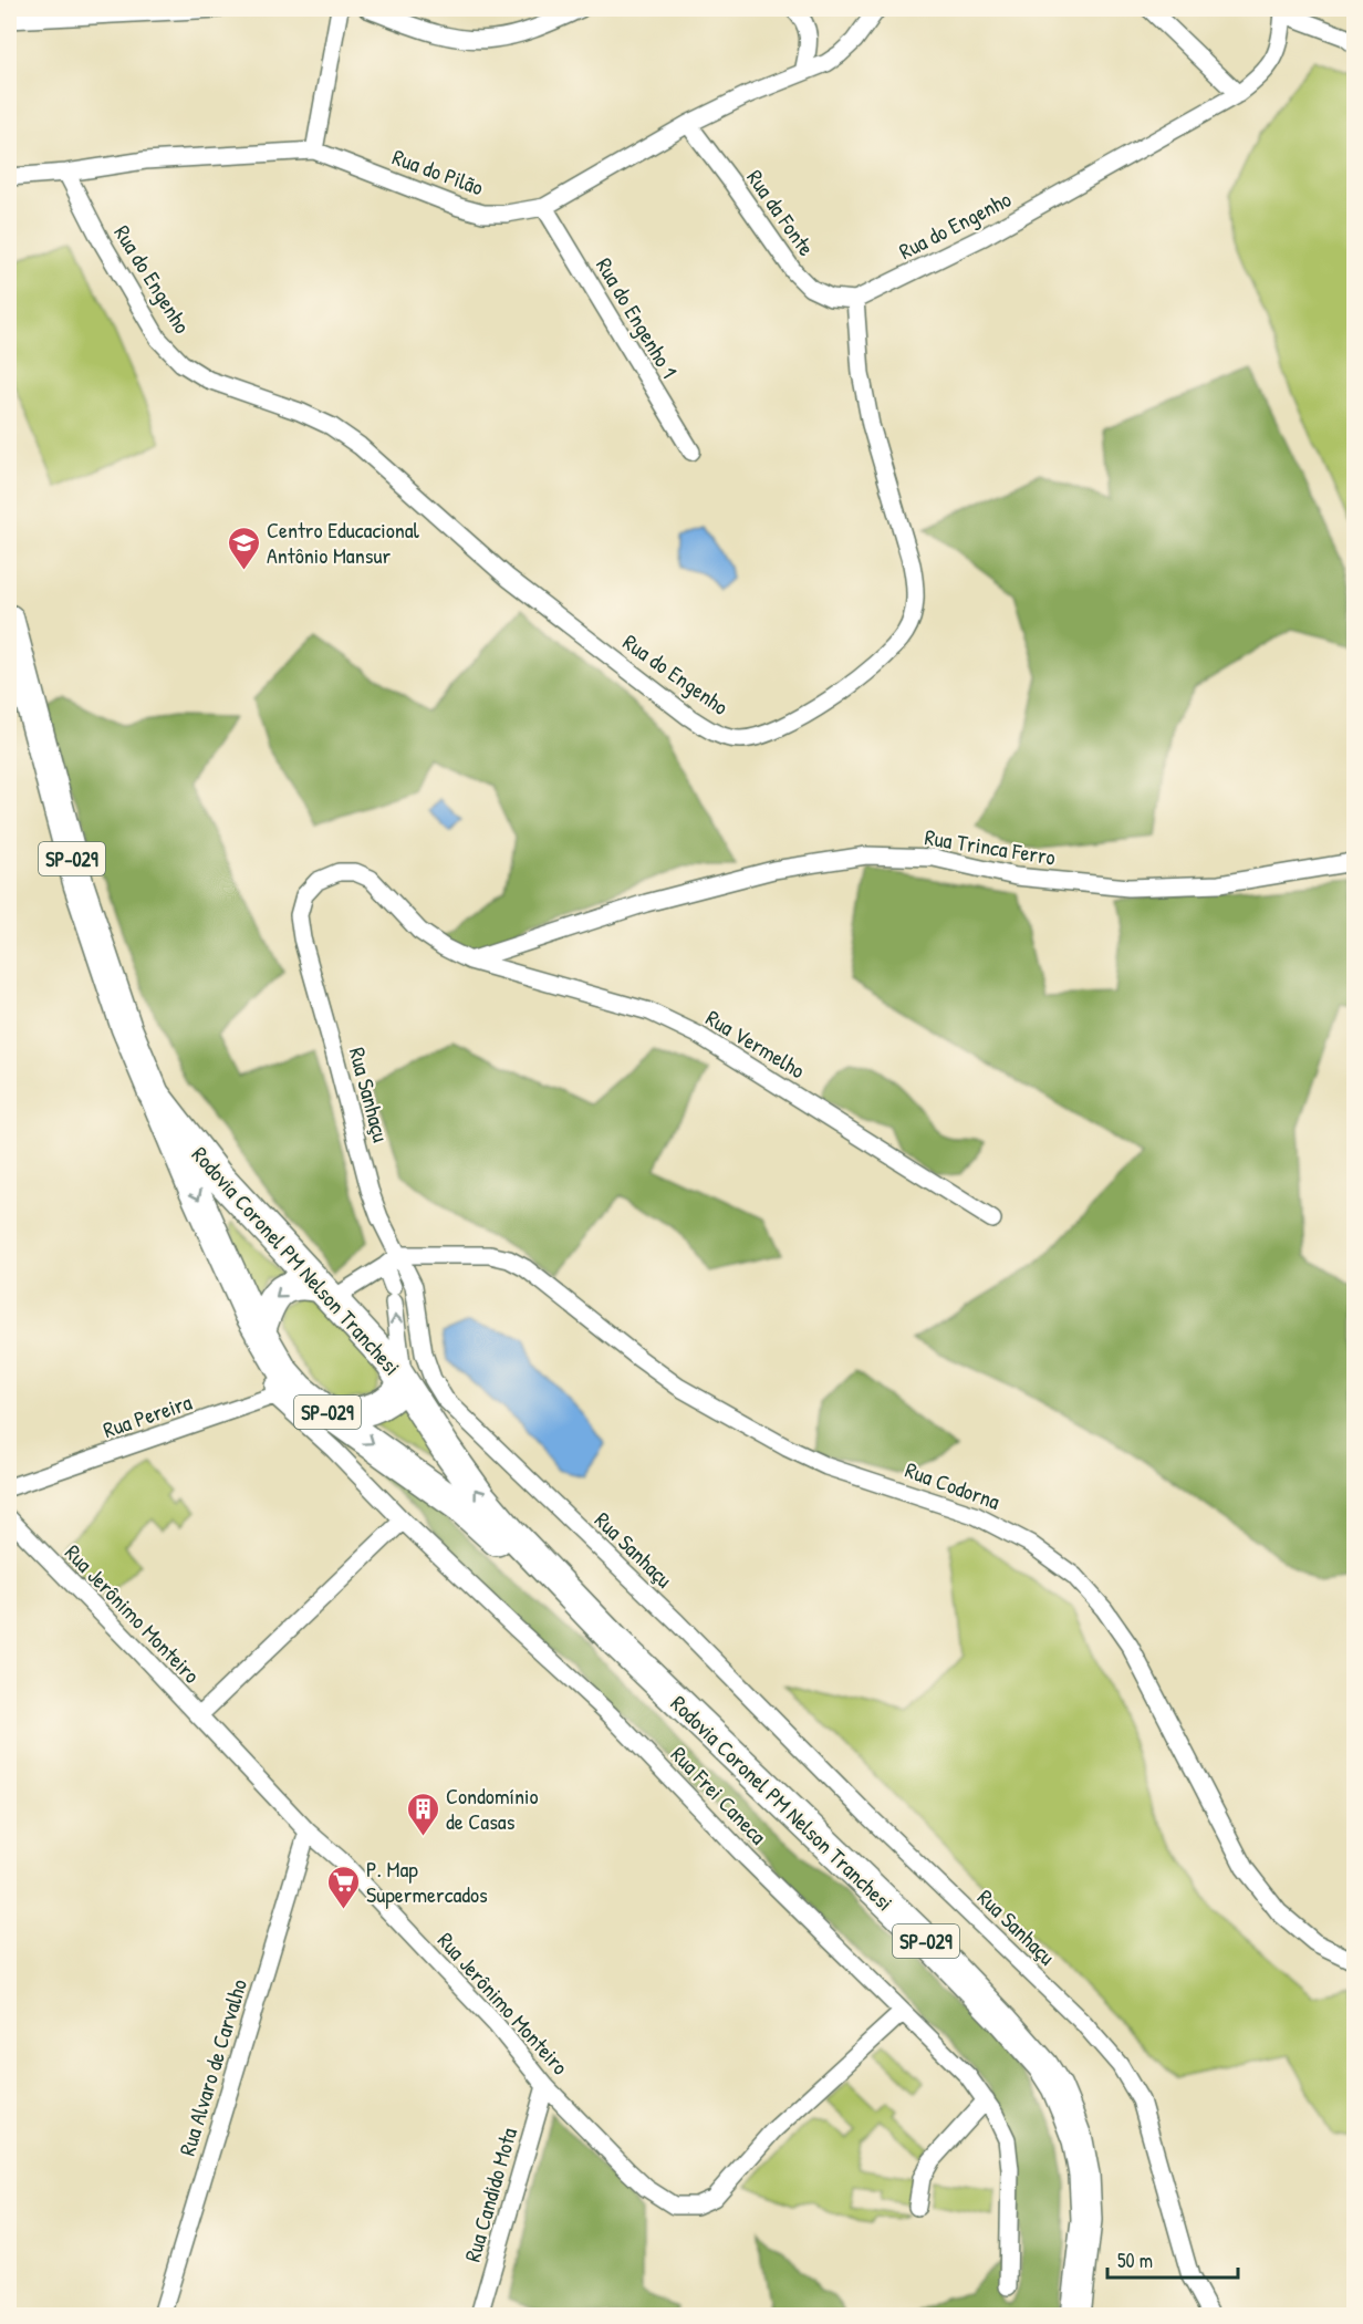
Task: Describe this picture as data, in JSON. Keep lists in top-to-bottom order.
{
  "streets": {
    "highway": ["SP-029", "Rodovia Coronel PM Nelson Tranchesi"],
    "street": [
      "Rua do Pilão",
      "Rua da Fonte",
      "Rua do Engenho",
      "Rua do Engenho 1",
      "Rua Trinca Ferro",
      "Rua Vermelho",
      "Rua Sanhaçu",
      "Rua Pereira",
      "Rua Codorna",
      "Rua Jerônimo Monteiro",
      "Rua Frei Caneca",
      "Rua Alvaro de Carvalho",
      "Rua Candido Mota"
    ]
  },
  "crossings": [
    ["Rua do Pilão", "Rua da Fonte"],
    ["Rua do Pilão", "Rua do Engenho"],
    ["Rua do Pilão", "Rua do Engenho 1"],
    ["Rua da Fonte", "Rua do Engenho"],
    ["Rua Trinca Ferro", "Rua Vermelho"],
    ["Rua Trinca Ferro", "Rua Sanhaçu"],
    ["SP-029", "Rodovia Coronel PM Nelson Tranchesi"],
    ["SP-029", "Rua Pereira"],
    ["SP-029", "Rua Frei Caneca"],
    ["Rua Vermelho", "Rua Sanhaçu"],
    ["Rua Sanhaçu", "Rua Codorna"],
    ["Rodovia Coronel PM Nelson Tranchesi", "Rua Pereira"],
    ["Rodovia Coronel PM Nelson Tranchesi", "Rua Frei Caneca"],
    ["Rua Pereira", "Rua Frei Caneca"],
    ["Rua Jerônimo Monteiro", "Rua Frei Caneca"],
    ["Rua Jerônimo Monteiro", "Rua Alvaro de Carvalho"],
    ["Rua Jerônimo Monteiro", "Rua Candido Mota"]
  ],
  "places": {
    "school or university": ["Centro Educacional Antônio Mansur"],
    "building": ["Condomínio de Casas"],
    "supermarket": ["P. Map Supermercados"]
  },
  "scale_bar": "50 m"
}
